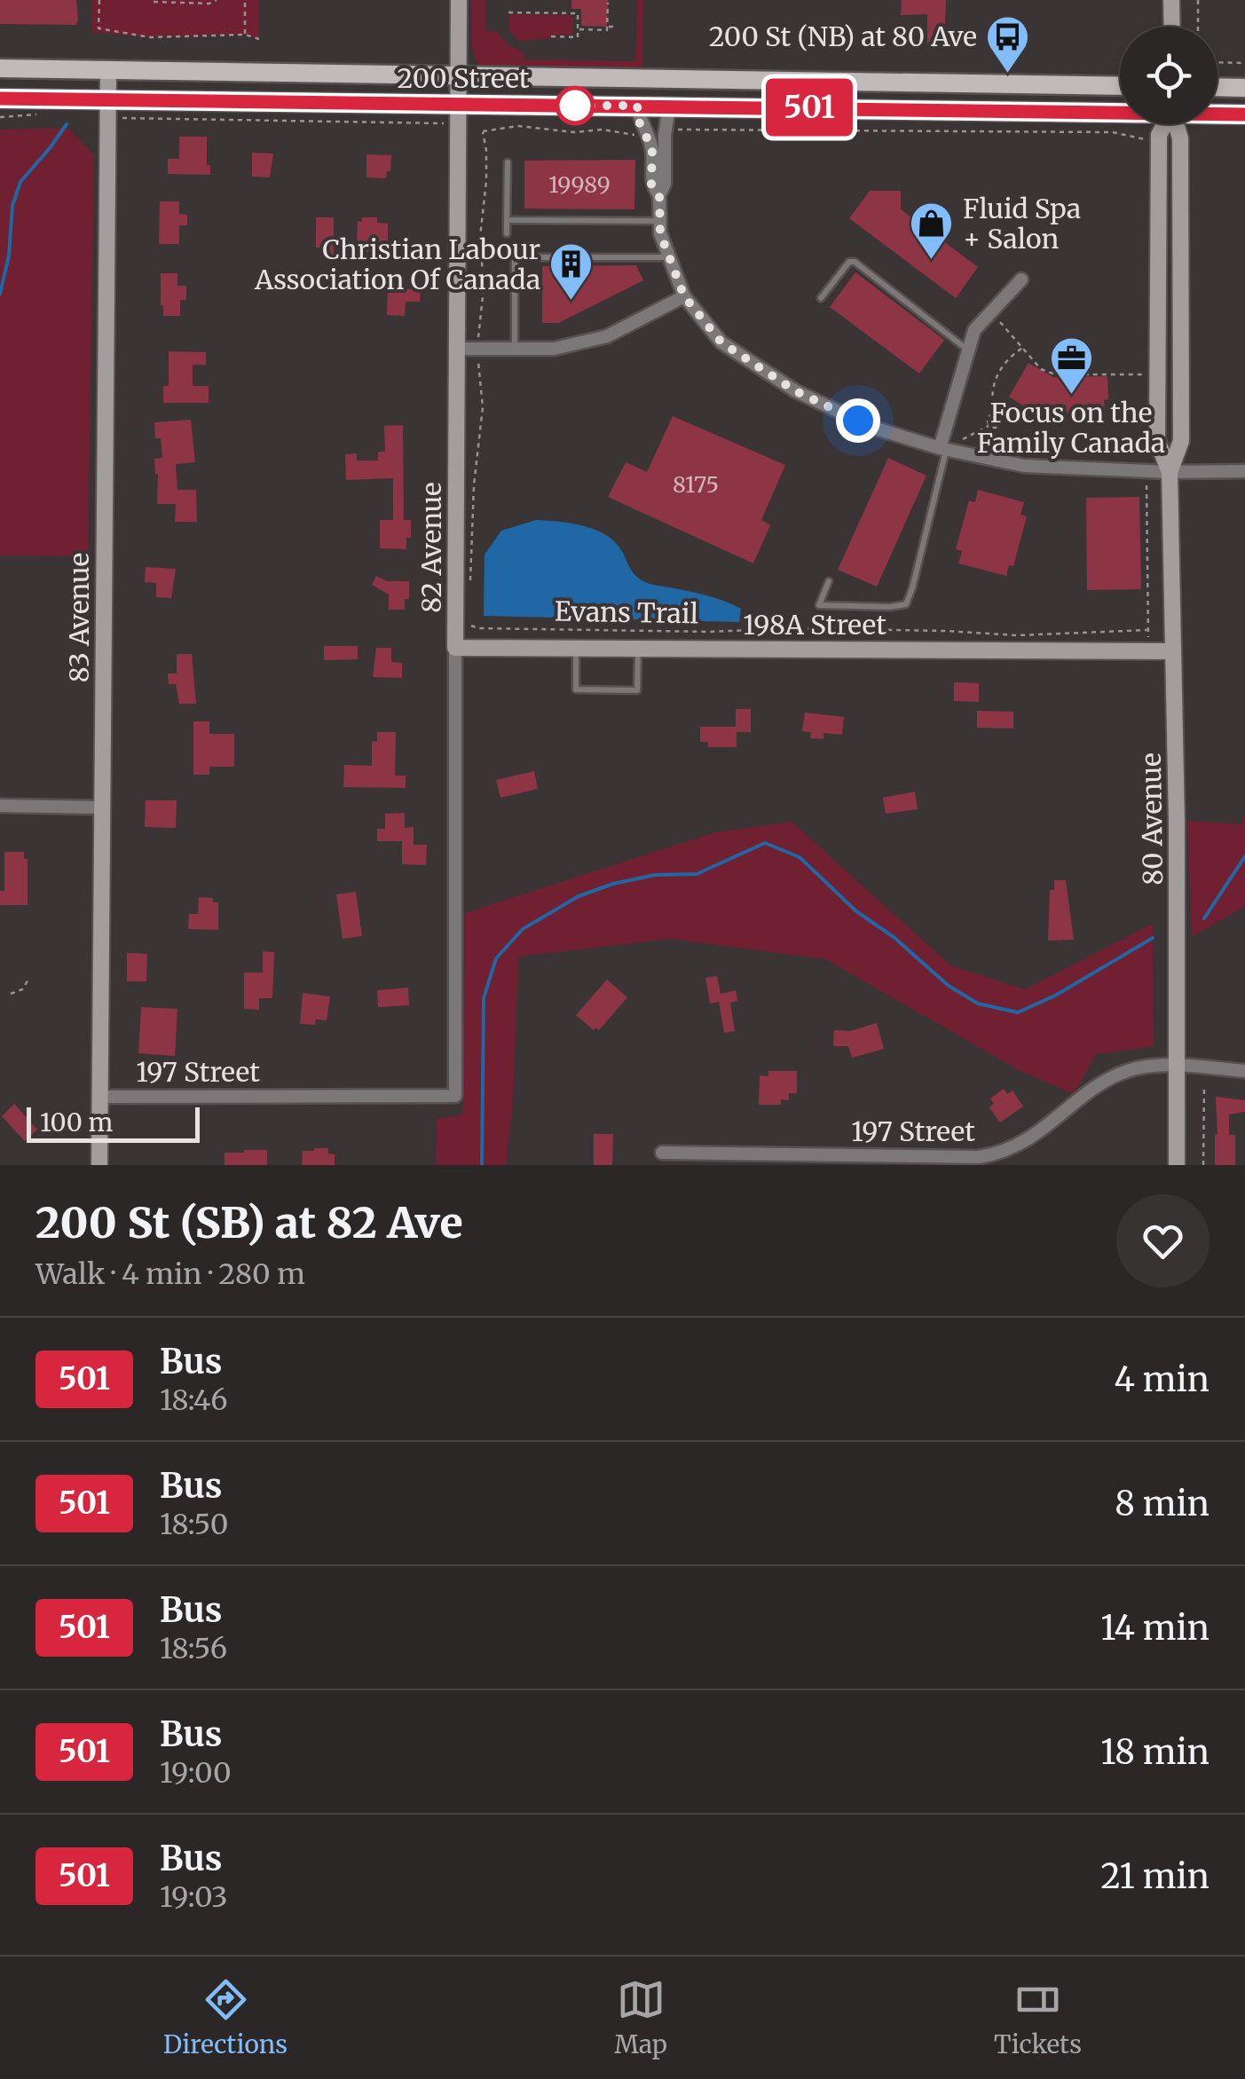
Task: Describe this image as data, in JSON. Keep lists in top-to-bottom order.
{
  "streets": {
    "main road": ["200 Street"],
    "street": [
      "82 Avenue",
      "83 Avenue",
      "198A Street",
      "80 Avenue",
      "197 Street"
    ],
    "path": ["Evans Trail"]
  },
  "crossings": [
    ["200 Street", "82 Avenue"],
    ["200 Street", "83 Avenue"],
    ["82 Avenue", "198A Street"],
    ["82 Avenue", "197 Street"],
    ["83 Avenue", "197 Street"],
    ["198A Street", "80 Avenue"],
    ["80 Avenue", "197 Street"]
  ],
  "places": {
    "bus stop": ["200 St (NB) at 80 Ave"],
    "shop": ["Fluid Spa + Salon"],
    "building": ["Christian Labour Association Of Canada"],
    "office": ["Focus on the Family Canada"]
  },
  "lines": ["bus line 501"],
  "house_numbers": ["19989", "8175"],
  "scale_bar": "100 m",
  "page": {
    "on_map": "501",
    "scale": "100 m",
    "heading": ["200 St (SB) at 82 Ave", "Walk · 4 min · 280 m"],
    "list": [
      {
        "mark": "501",
        "name": "Bus",
        "note": "18:46",
        "value": "4 min"
      },
      {
        "mark": "501",
        "name": "Bus",
        "note": "18:50",
        "value": "8 min"
      },
      {
        "mark": "501",
        "name": "Bus",
        "note": "18:56",
        "value": "14 min"
      },
      {
        "mark": "501",
        "name": "Bus",
        "note": "19:00",
        "value": "18 min"
      },
      {
        "mark": "501",
        "name": "Bus",
        "note": "19:03",
        "value": "21 min"
      }
    ],
    "tabs": ["Directions", "Map", "Tickets"]
  }
}
